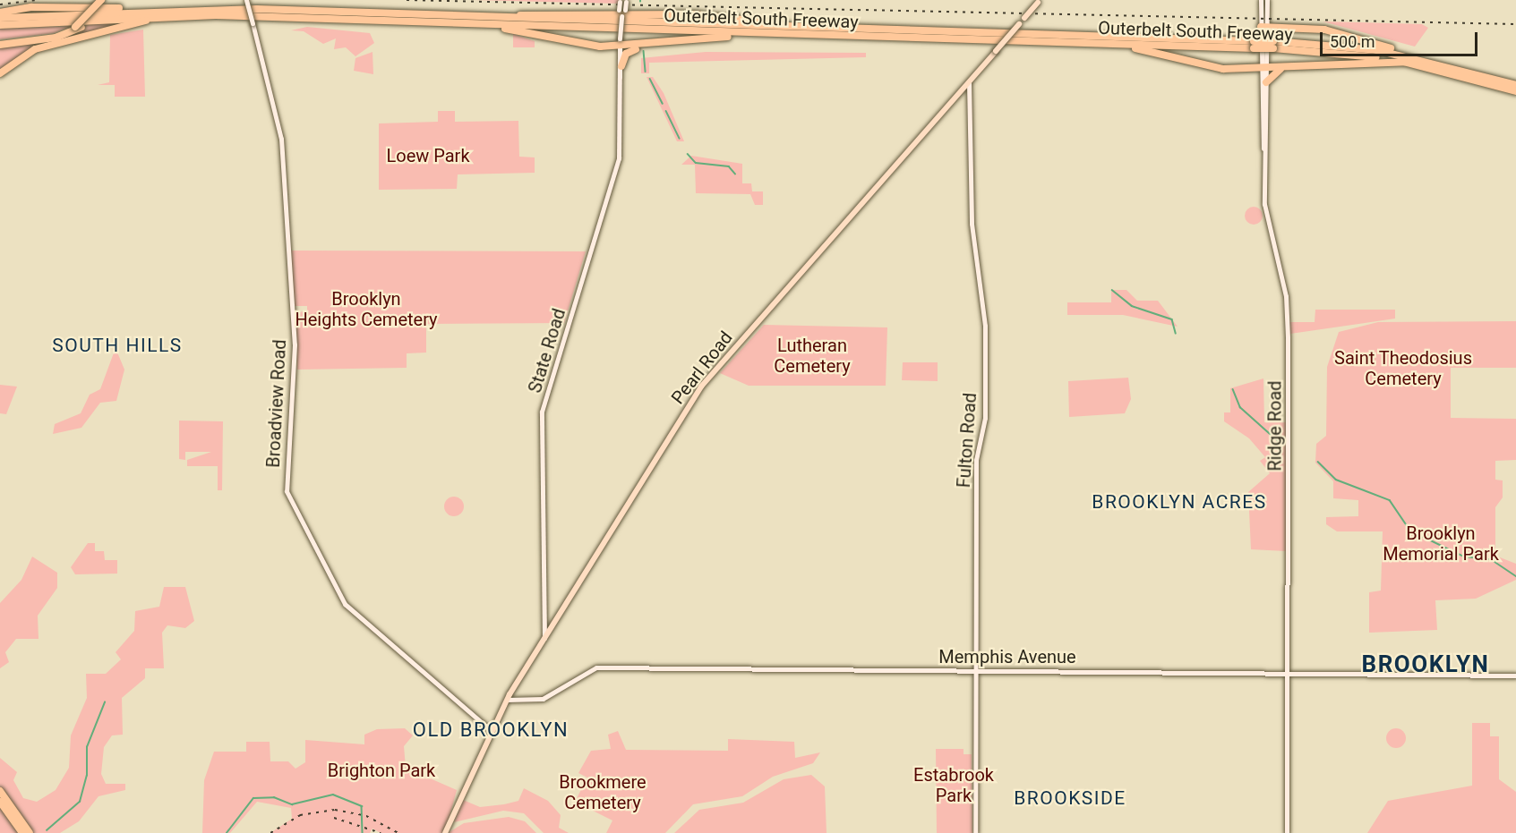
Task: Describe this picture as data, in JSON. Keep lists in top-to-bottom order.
{
  "streets": {
    "highway": ["Outerbelt South Freeway"],
    "main road": [
      "State Road",
      "Pearl Road",
      "Broadview Road",
      "Ridge Road",
      "Fulton Road",
      "Memphis Avenue"
    ]
  },
  "crossings": [
    ["State Road", "Pearl Road"],
    ["Pearl Road", "Broadview Road"],
    ["Pearl Road", "Fulton Road"],
    ["Pearl Road", "Memphis Avenue"],
    ["Ridge Road", "Memphis Avenue"],
    ["Fulton Road", "Memphis Avenue"]
  ],
  "districts": [
    "SOUTH HILLS",
    "BROOKLYN ACRES",
    "BROOKLYN",
    "OLD BROOKLYN",
    "BROOKSIDE"
  ],
  "parks": [
    "Loew Park",
    "Brooklyn Heights Cemetery",
    "Lutheran Cemetery",
    "Saint Theodosius Cemetery",
    "Brooklyn Memorial Park",
    "Brighton Park",
    "Estabrook Park",
    "Brookmere Cemetery"
  ],
  "scale_bar": "500 m"
}
